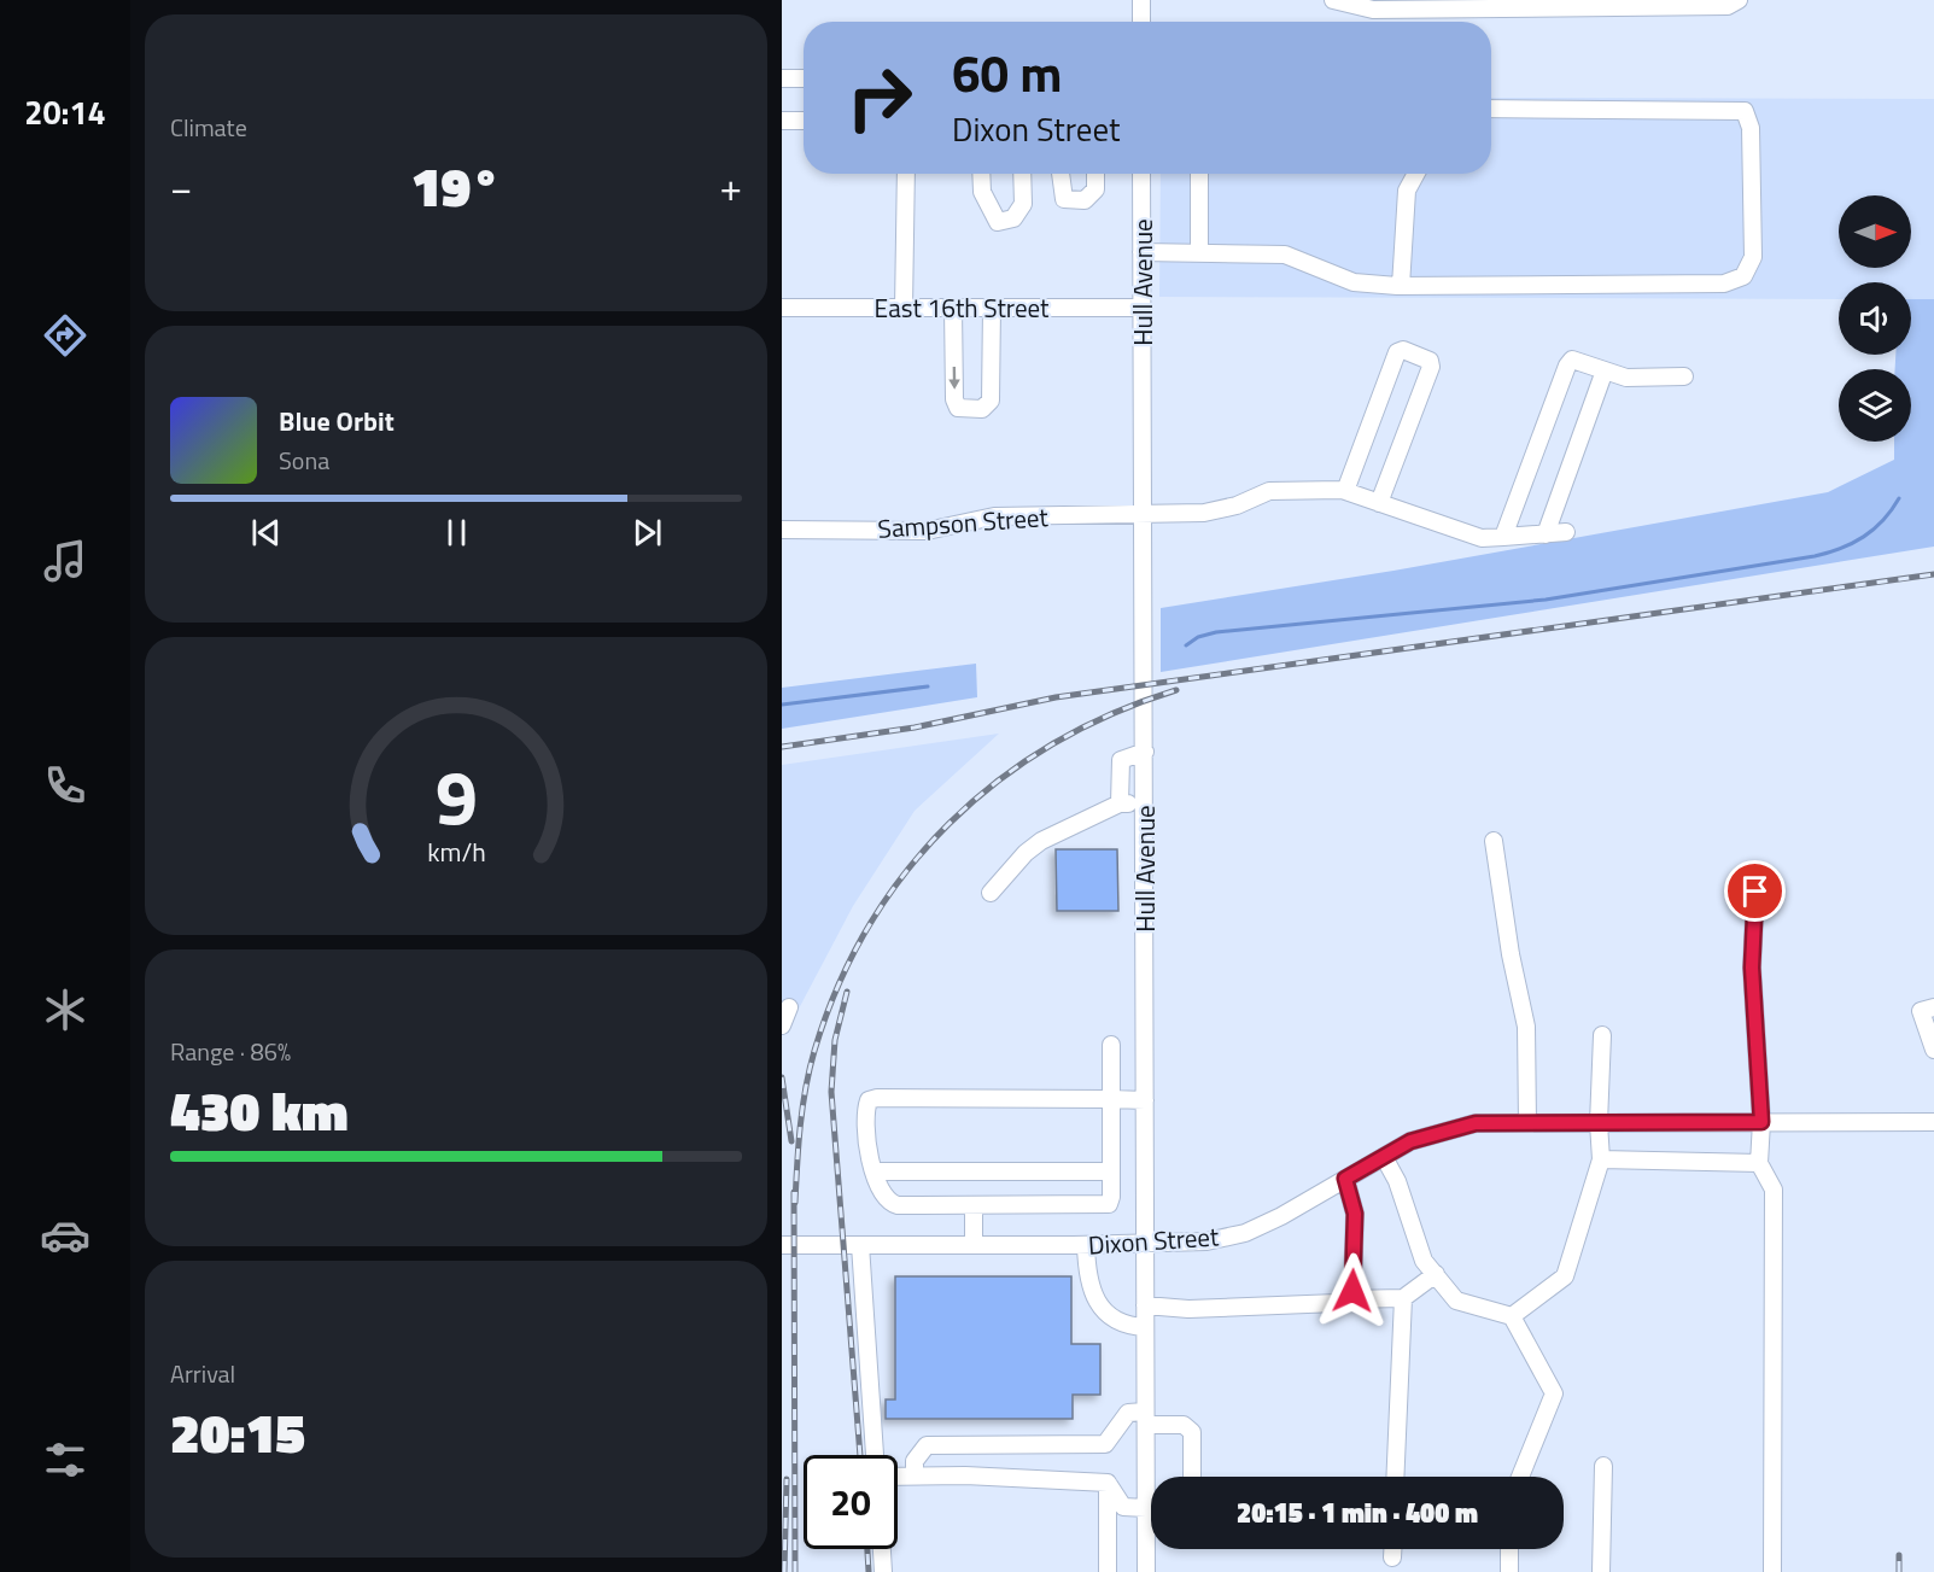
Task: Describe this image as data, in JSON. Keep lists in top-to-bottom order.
{
  "streets": {
    "street": [
      "Hull Avenue",
      "East 16th Street",
      "Sampson Street",
      "Dixon Street"
    ]
  },
  "crossings": [
    ["Hull Avenue", "East 16th Street"],
    ["Hull Avenue", "Sampson Street"],
    ["Hull Avenue", "Dixon Street"]
  ],
  "north": "right",
  "page": {
    "tabs": "20:14",
    "tile": [
      "Climate",
      ["Range · 86%", "430 km"],
      ["Arrival", "20:15"]
    ],
    "turn": ["60 m", "Dixon Street"],
    "heat": ["−", "19°", "+"],
    "song": ["Blue Orbit", "Sona"],
    "limit": "20",
    "trip": "20:15 · 1 min · 400 m",
    "gauge": ["9", "km/h"]
  }
}
